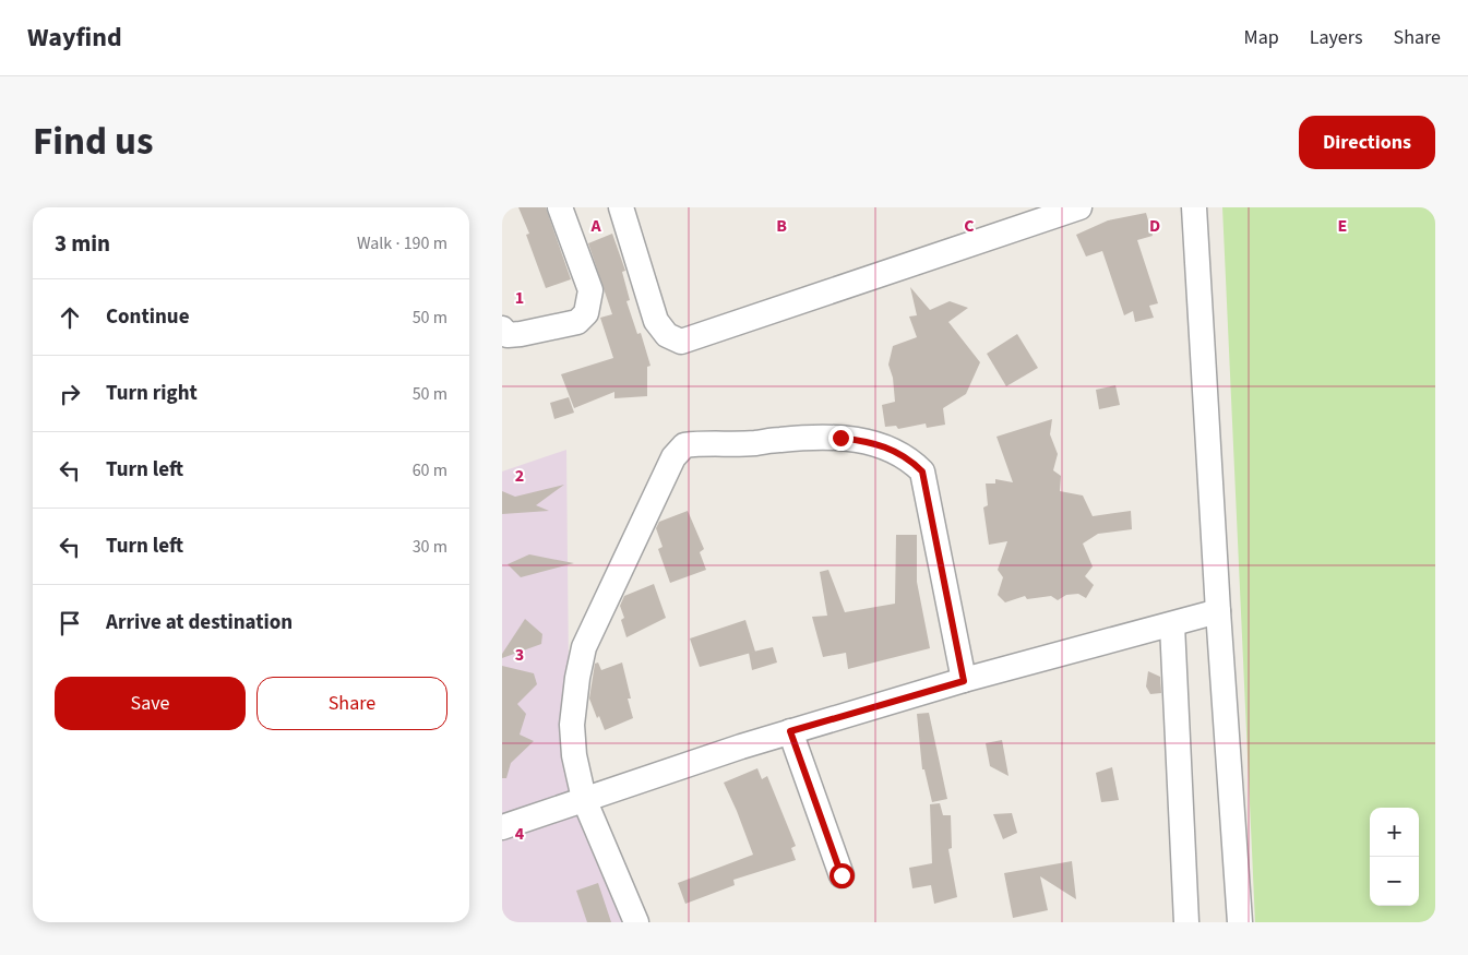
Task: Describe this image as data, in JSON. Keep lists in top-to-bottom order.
{
  "page": {
    "header": "Wayfind",
    "nav": ["Map", "Layers", "Share"],
    "title": "Find us",
    "buttons": [
      "Directions",
      ["Save", "Share"]
    ],
    "heading": ["3 min", "Walk · 190 m"],
    "list": [
      ["Continue", "50 m"],
      ["Turn right", "50 m"],
      ["Turn left", "60 m"],
      ["Turn left", "30 m"],
      "Arrive at destination"
    ],
    "map_buttons": ["+", "−"]
  },
  "grid": {
    "columns": [
      "A",
      "B",
      "C",
      "D",
      "E"
    ],
    "rows": [
      "1",
      "2",
      "3",
      "4"
    ]
  }
}
